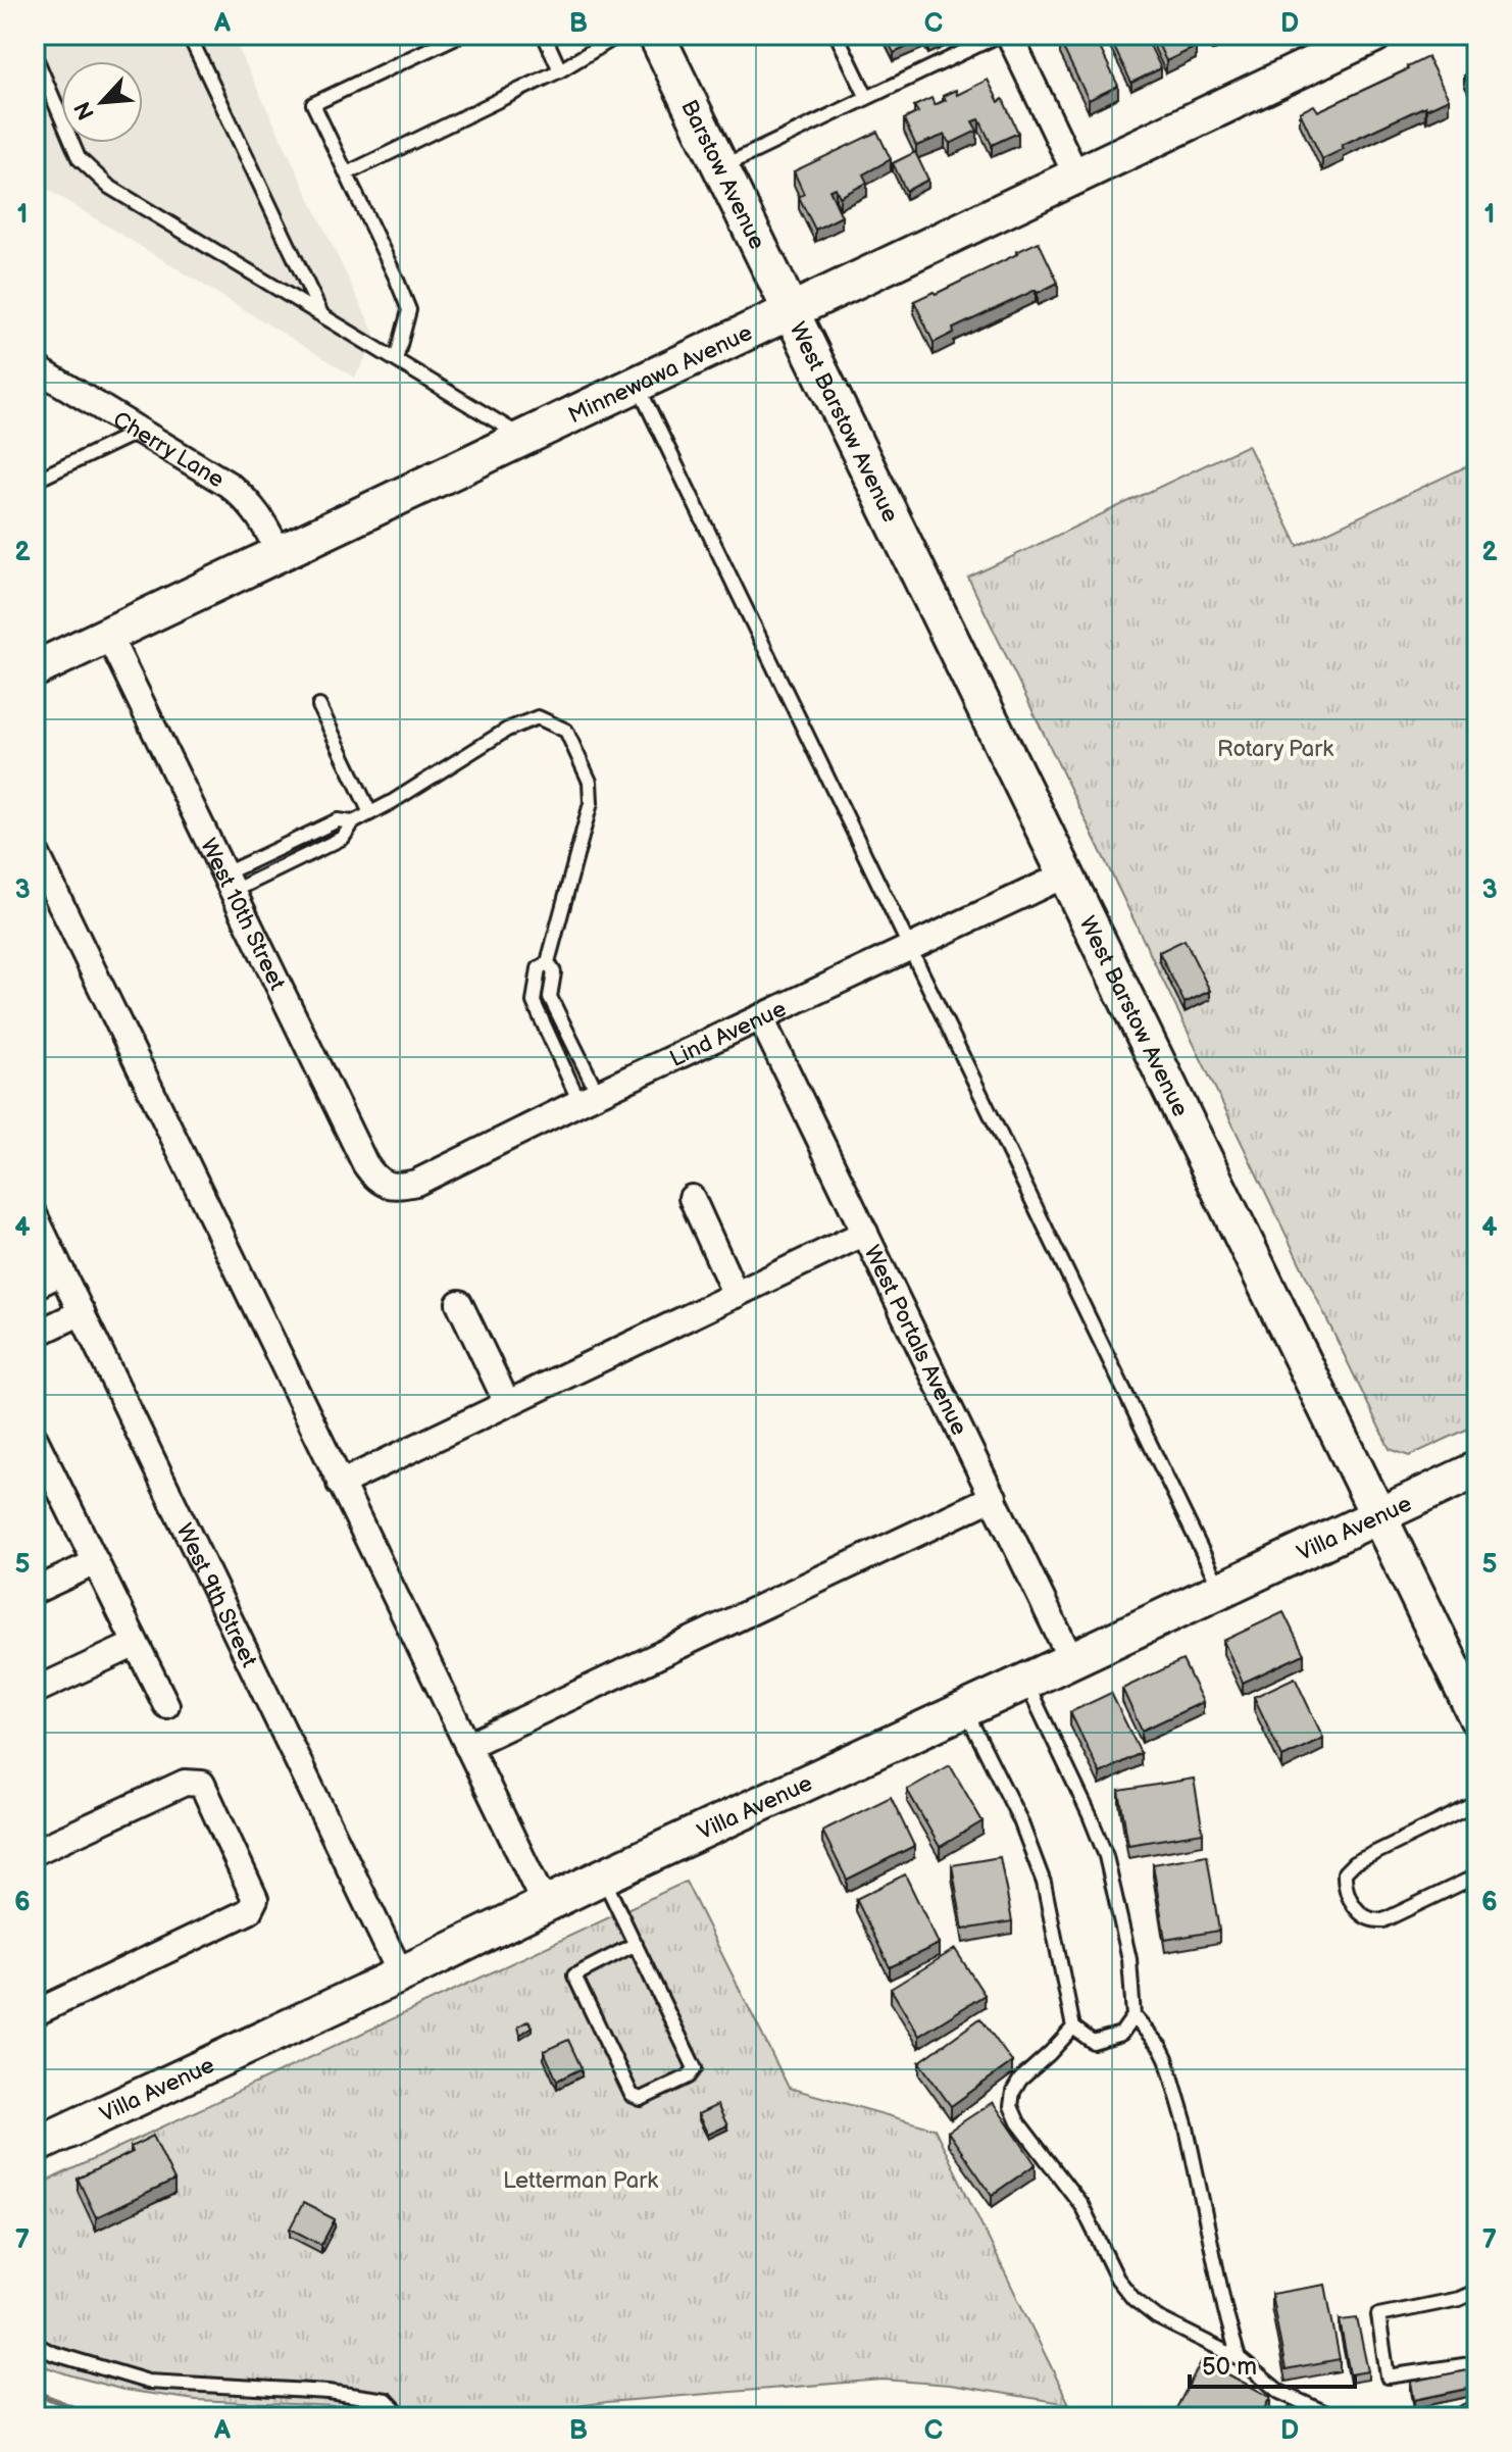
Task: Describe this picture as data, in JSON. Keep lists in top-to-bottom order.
{
  "streets": {
    "main road": [
      "Barstow Avenue",
      "Minnewawa Avenue",
      "West Barstow Avenue",
      "Villa Avenue"
    ],
    "street": [
      "Cherry Lane",
      "West 10th Street",
      "Lind Avenue",
      "West Portals Avenue",
      "West 9th Street"
    ]
  },
  "crossings": [
    ["Barstow Avenue", "Minnewawa Avenue"],
    ["Barstow Avenue", "West Barstow Avenue"],
    ["Minnewawa Avenue", "West Barstow Avenue"],
    ["Minnewawa Avenue", "Cherry Lane"],
    ["Minnewawa Avenue", "West 10th Street"],
    ["West Barstow Avenue", "Lind Avenue"],
    ["West Barstow Avenue", "Villa Avenue"],
    ["West 10th Street", "Lind Avenue"],
    ["Lind Avenue", "West Portals Avenue"],
    ["West Portals Avenue", "Villa Avenue"],
    ["Villa Avenue", "West 9th Street"]
  ],
  "parks": ["Rotary Park", "Letterman Park"],
  "scale_bar": "50 m",
  "north": "bottom left",
  "grid": {
    "columns": [
      "A",
      "B",
      "C",
      "D"
    ],
    "rows": [
      "1",
      "2",
      "3",
      "4",
      "5",
      "6",
      "7"
    ]
  }
}
